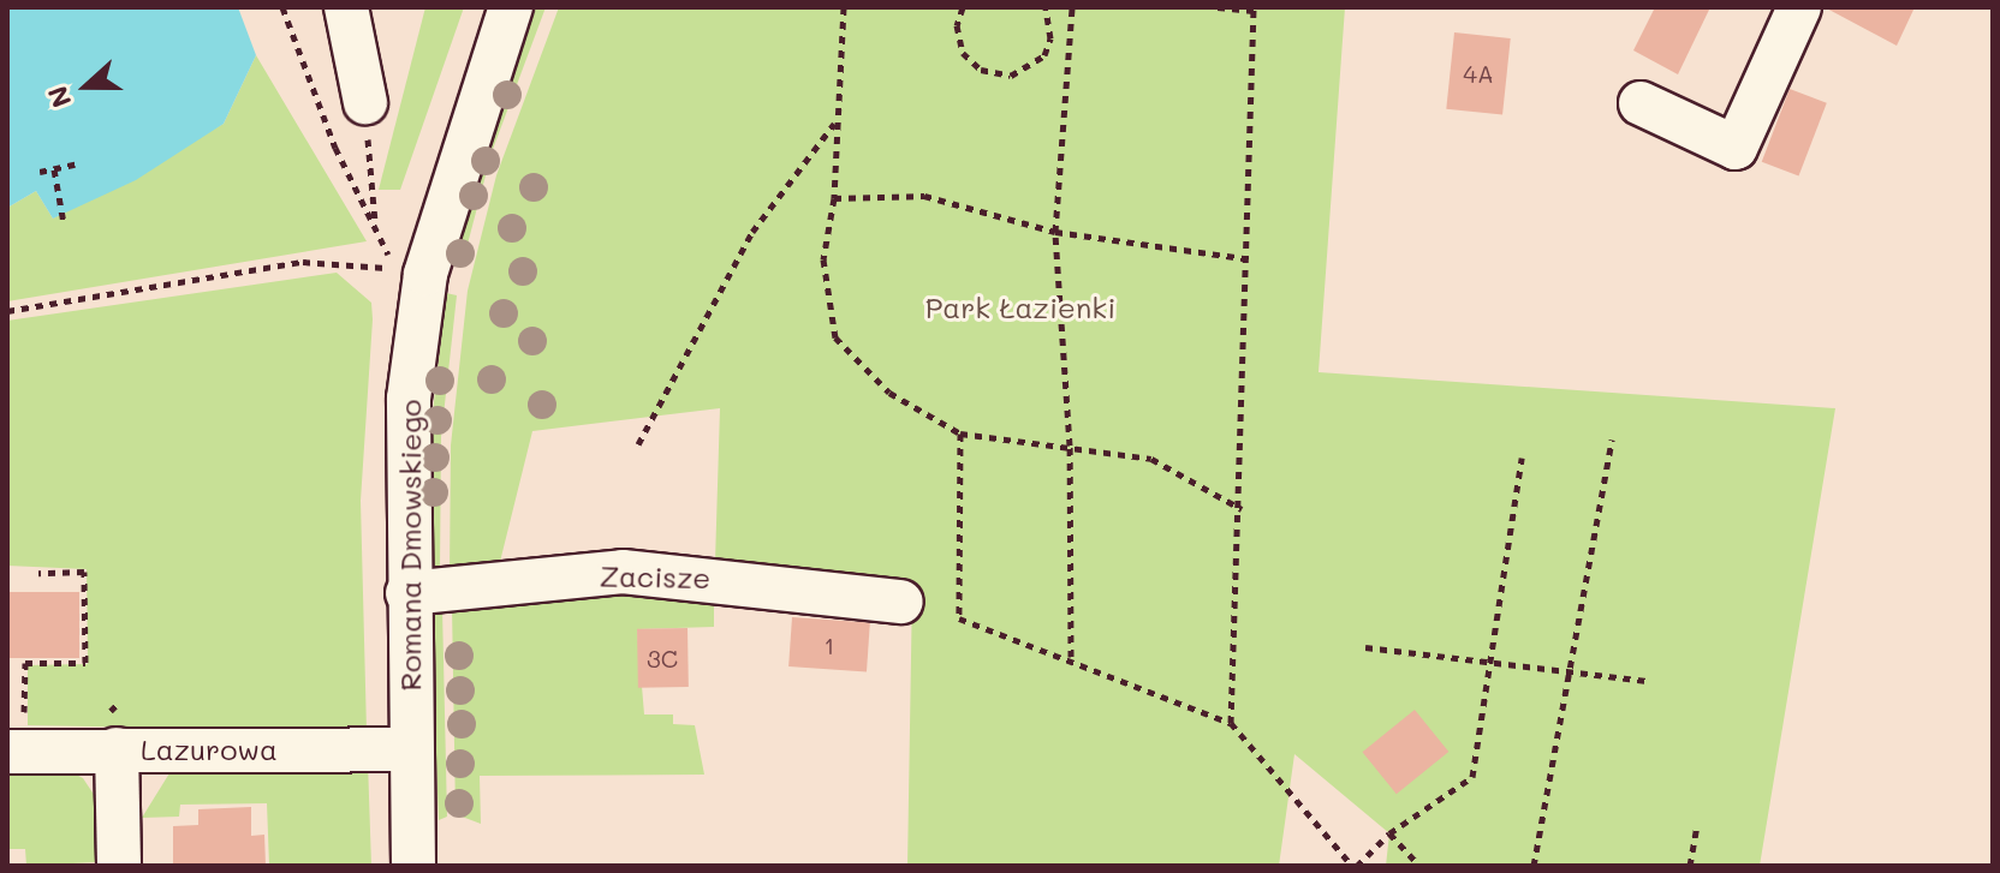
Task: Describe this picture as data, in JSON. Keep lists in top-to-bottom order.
{
  "streets": {
    "street": ["Romana Dmowskiego", "Zacisze", "Lazurowa"]
  },
  "crossings": [
    ["Romana Dmowskiego", "Zacisze"],
    ["Romana Dmowskiego", "Lazurowa"]
  ],
  "parks": ["Park Łazienki"],
  "house_numbers": ["4A", "1", "3C"],
  "north": "left"
}
